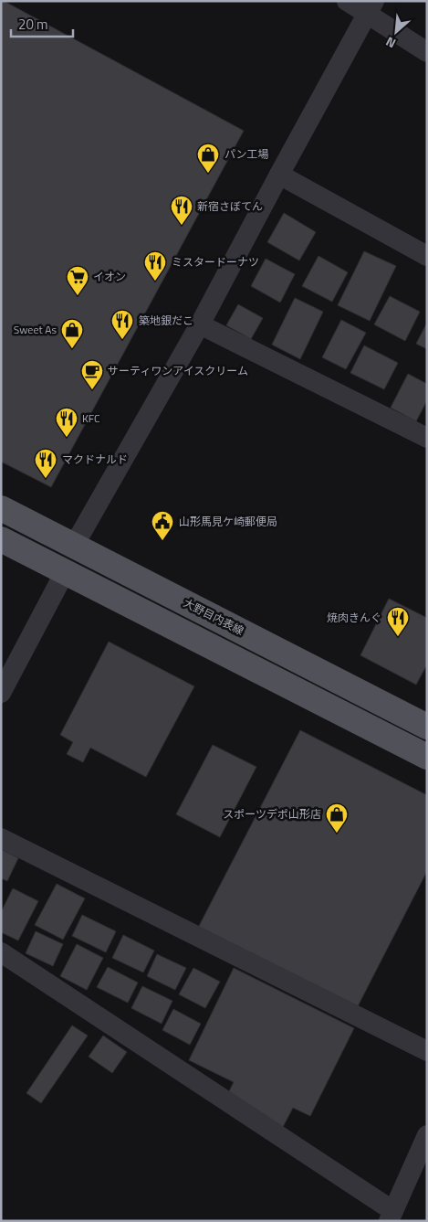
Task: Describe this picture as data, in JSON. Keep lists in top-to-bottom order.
{
  "streets": {
    "main road": ["大野目内表線"]
  },
  "places": {
    "shop": ["パン工場", "Sweet As", "スポーツデポ山形店"],
    "restaurant": [
      "新宿さぼてん",
      "ミスタードーナツ",
      "築地銀だこ",
      "KFC",
      "マクドナルド",
      "焼肉きんぐ"
    ],
    "supermarket": ["イオン"],
    "cafe": ["サーティワンアイスクリーム"],
    "public building": ["山形馬見ケ崎郵便局"]
  },
  "scale_bar": "20 m",
  "north": "bottom left"
}
